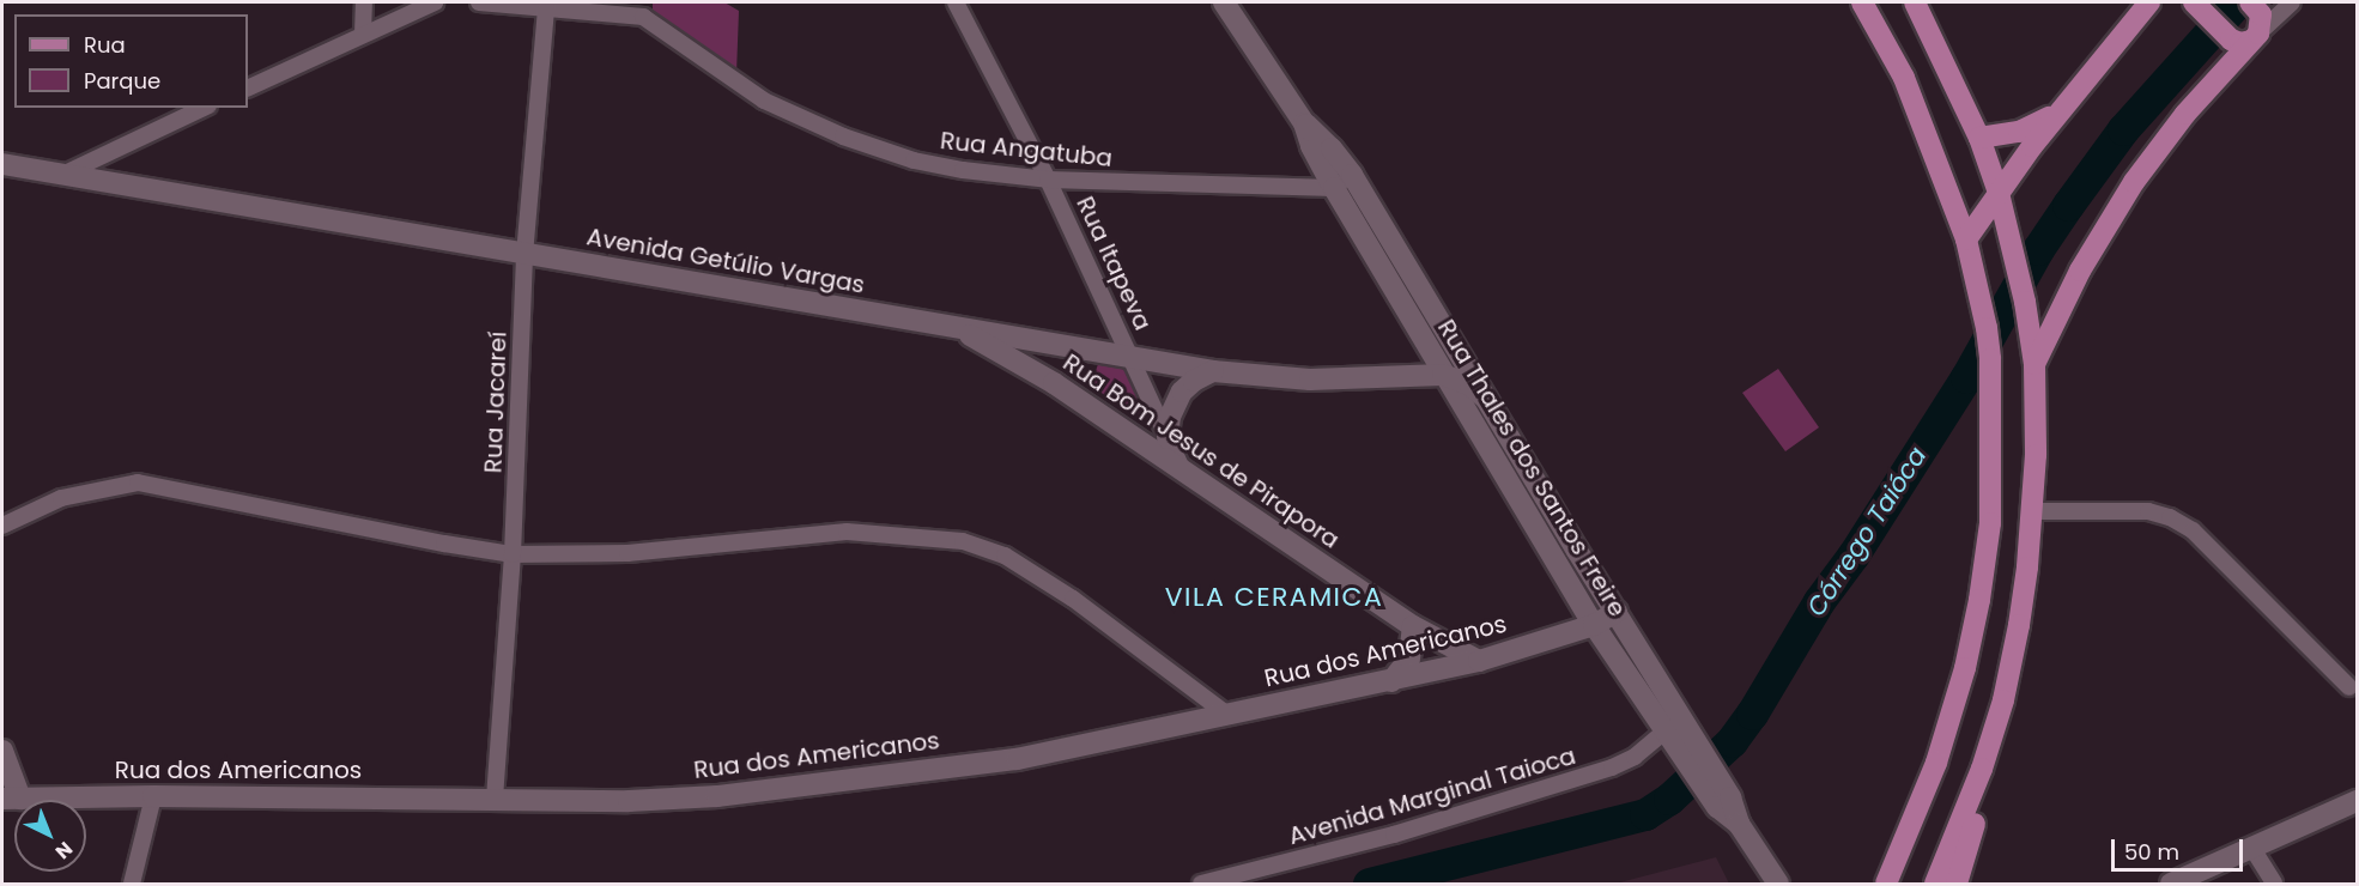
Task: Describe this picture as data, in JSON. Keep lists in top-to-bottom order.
{
  "streets": {
    "street": [
      "Rua Angatuba",
      "Avenida Getúlio Vargas",
      "Rua Itapeva",
      "Rua Jacareí",
      "Rua Bom Jesus de Pirapora",
      "Rua Thales dos Santos Freire",
      "Rua dos Americanos",
      "Avenida Marginal Taioca"
    ]
  },
  "crossings": [
    ["Rua Angatuba", "Rua Itapeva"],
    ["Rua Angatuba", "Rua Thales dos Santos Freire"],
    ["Avenida Getúlio Vargas", "Rua Itapeva"],
    ["Avenida Getúlio Vargas", "Rua Jacareí"],
    ["Avenida Getúlio Vargas", "Rua Bom Jesus de Pirapora"],
    ["Avenida Getúlio Vargas", "Rua Thales dos Santos Freire"],
    ["Rua Itapeva", "Rua Bom Jesus de Pirapora"],
    ["Rua Jacareí", "Rua dos Americanos"],
    ["Rua Bom Jesus de Pirapora", "Rua dos Americanos"],
    ["Rua Thales dos Santos Freire", "Rua dos Americanos"],
    ["Rua Thales dos Santos Freire", "Avenida Marginal Taioca"]
  ],
  "districts": ["VILA CERAMICA"],
  "water": ["Córrego Taióca"],
  "legend": ["Rua", "Parque"],
  "scale_bar": "50 m",
  "north": "bottom right"
}
